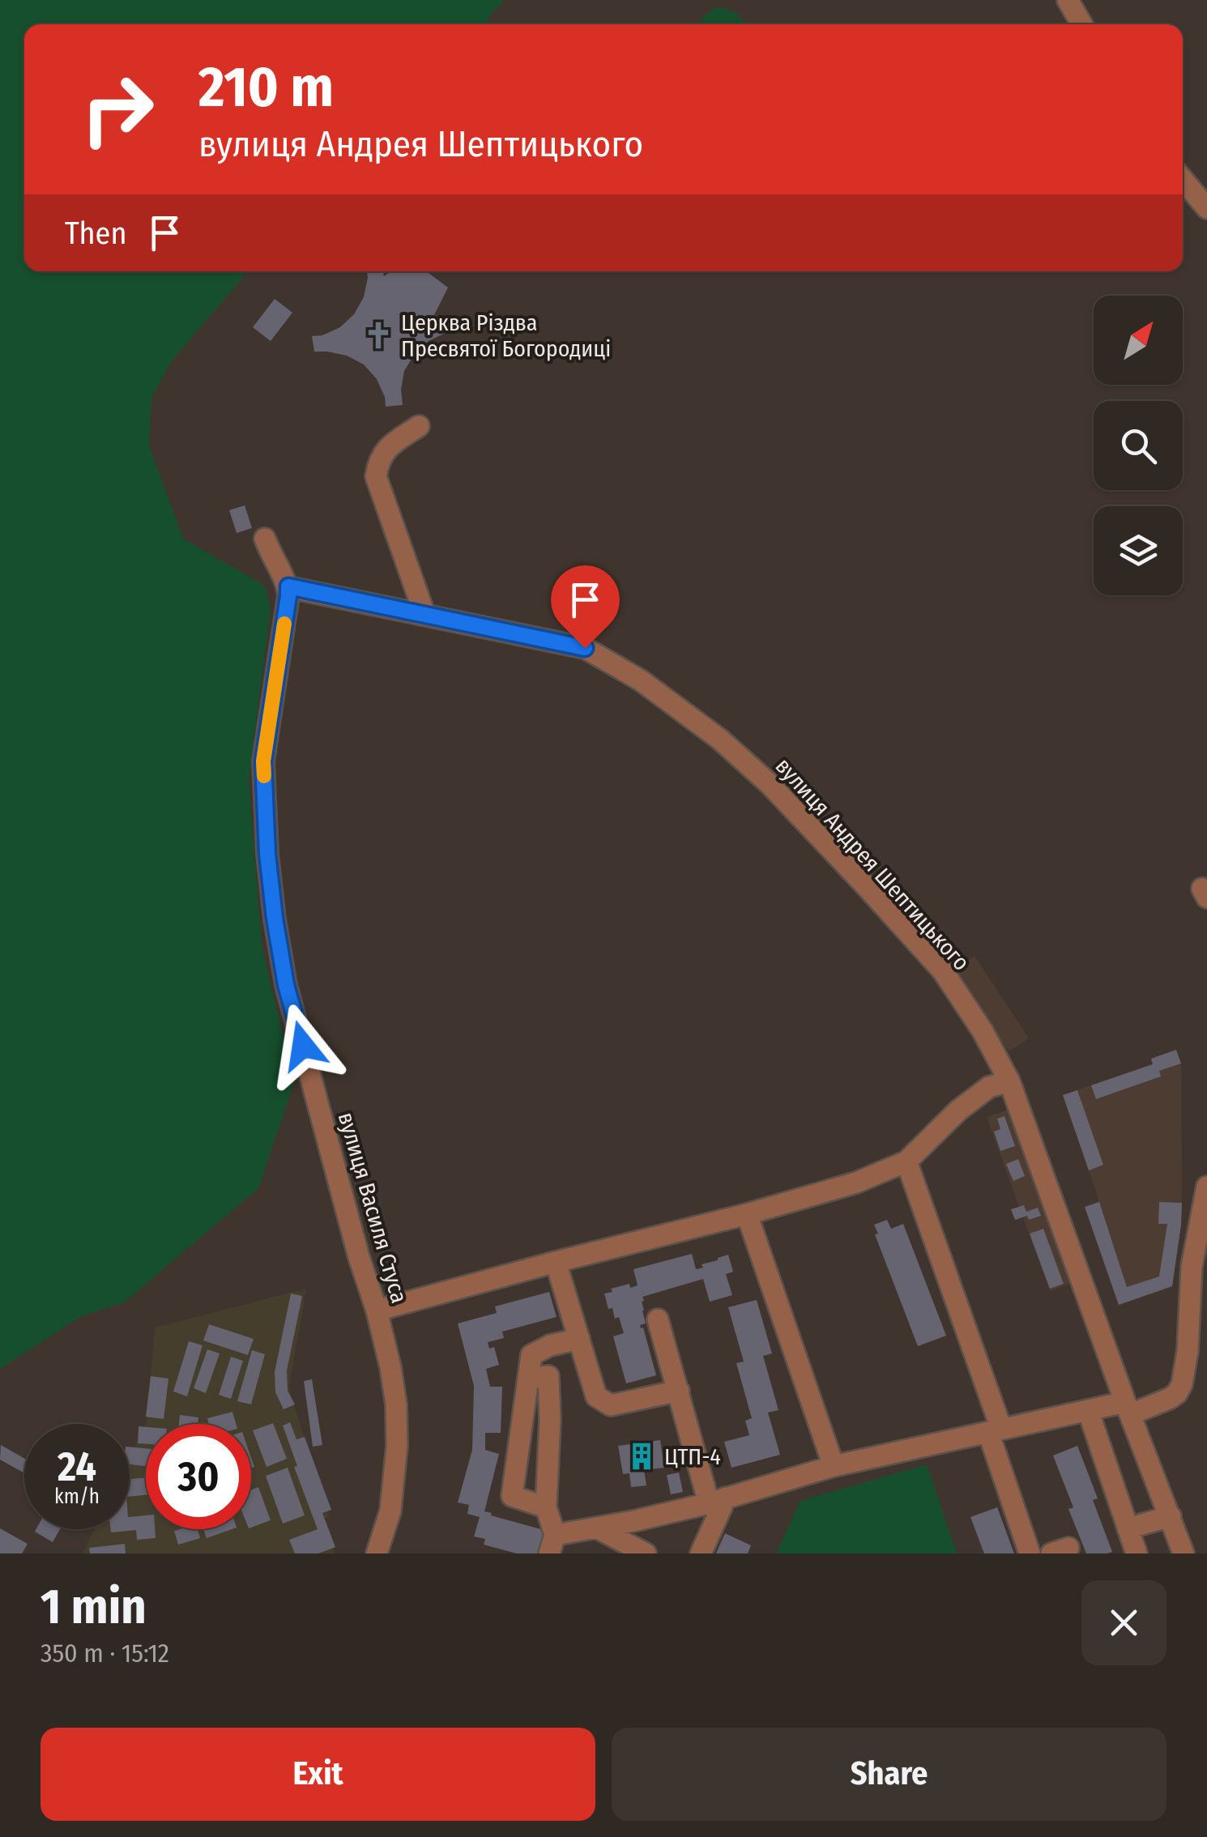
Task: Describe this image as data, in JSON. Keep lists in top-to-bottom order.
{
  "streets": {
    "street": ["вулиця Андрея Шептицького", "вулиця Василя Стуса"]
  },
  "crossings": [
    ["вулиця Андрея Шептицького", "вулиця Василя Стуса"]
  ],
  "places": {
    "church": ["Церква Різдва Пресвятої Богородиці"],
    "building": ["ЦТП-4"]
  },
  "north": "top right",
  "page": {
    "turn": ["210 m", "вулиця Андрея Шептицького"],
    "then": "Then",
    "speed": "24 km/h",
    "limit": "30",
    "heading": ["1 min", "350 m · 15:12"],
    "buttons": ["Exit", "Share"]
  }
}
